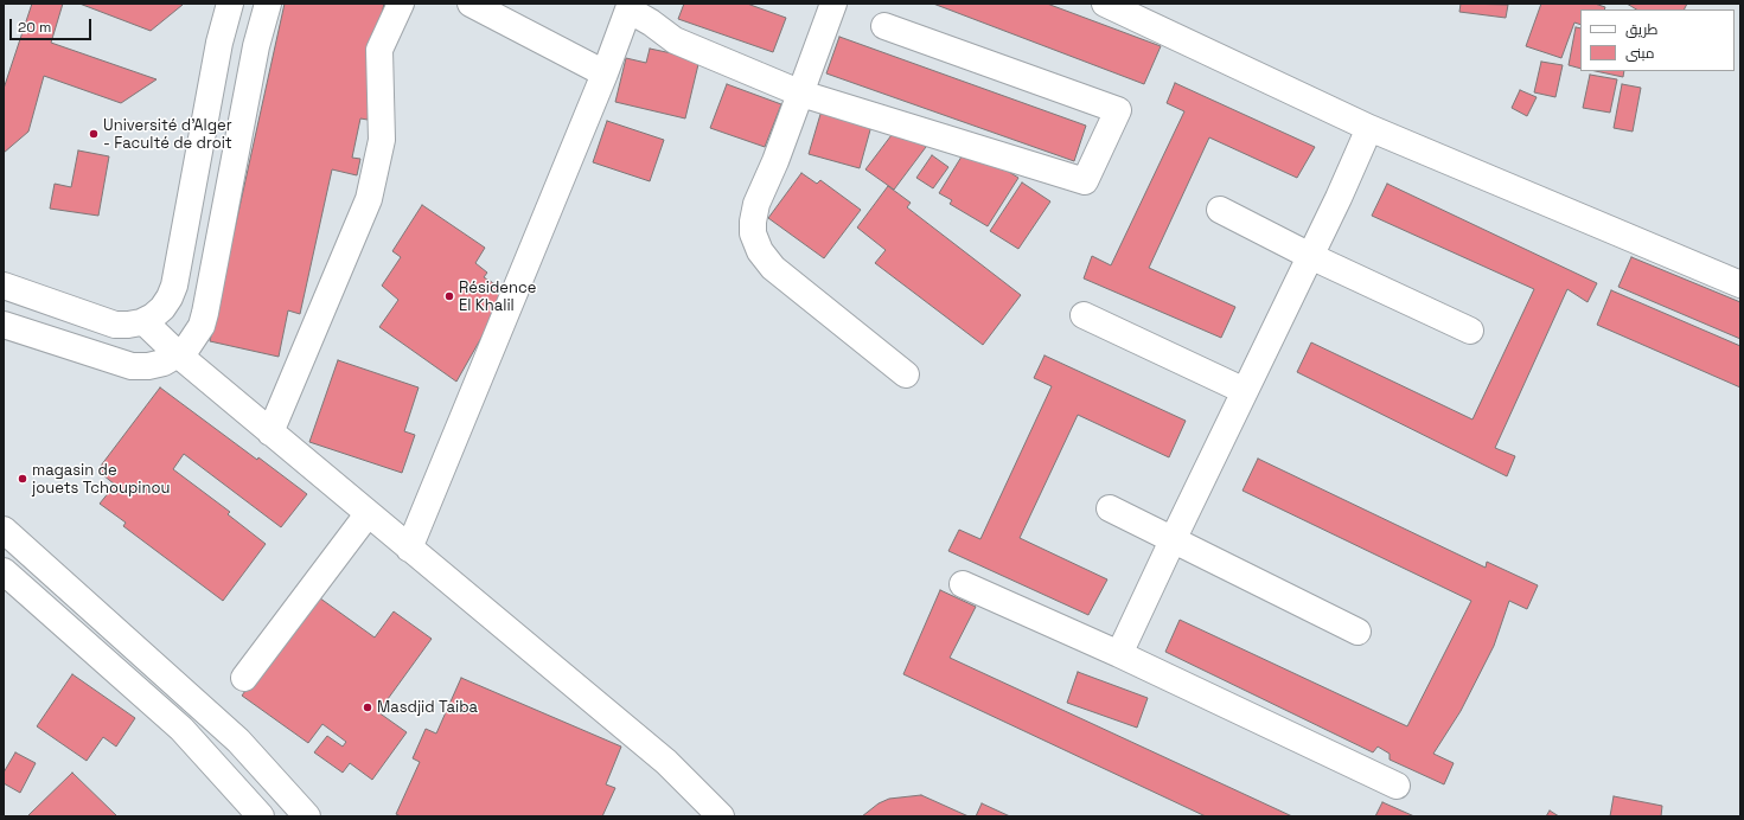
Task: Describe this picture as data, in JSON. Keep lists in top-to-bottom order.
{
  "places": [
    "Université d'Alger - Faculté de droit",
    "Résidence El Khalil",
    "magasin de jouets Tchoupinou",
    "Masdjid Taiba"
  ],
  "legend": ["طريق", "مبنى"],
  "scale_bar": "20 m"
}
